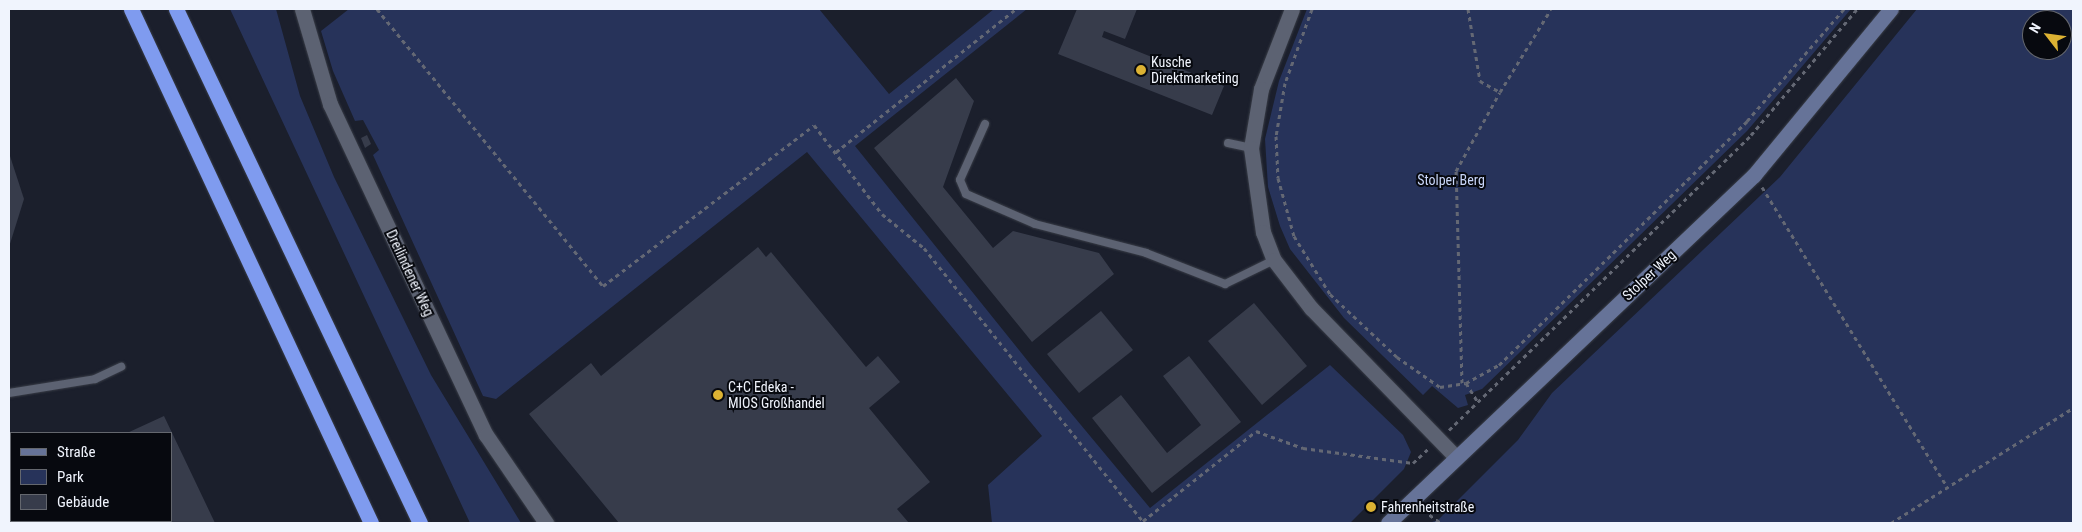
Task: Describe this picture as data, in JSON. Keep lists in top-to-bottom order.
{
  "streets": {
    "street": ["Dreilindener Weg", "Stolper Weg"]
  },
  "parks": ["Stolper Berg"],
  "places": ["Kusche Direktmarketing", "C+C Edeka - MIOS Großhandel", "Fahrenheitstraße"],
  "legend": ["Straße", "Park", "Gebäude"],
  "north": "top left"
}
